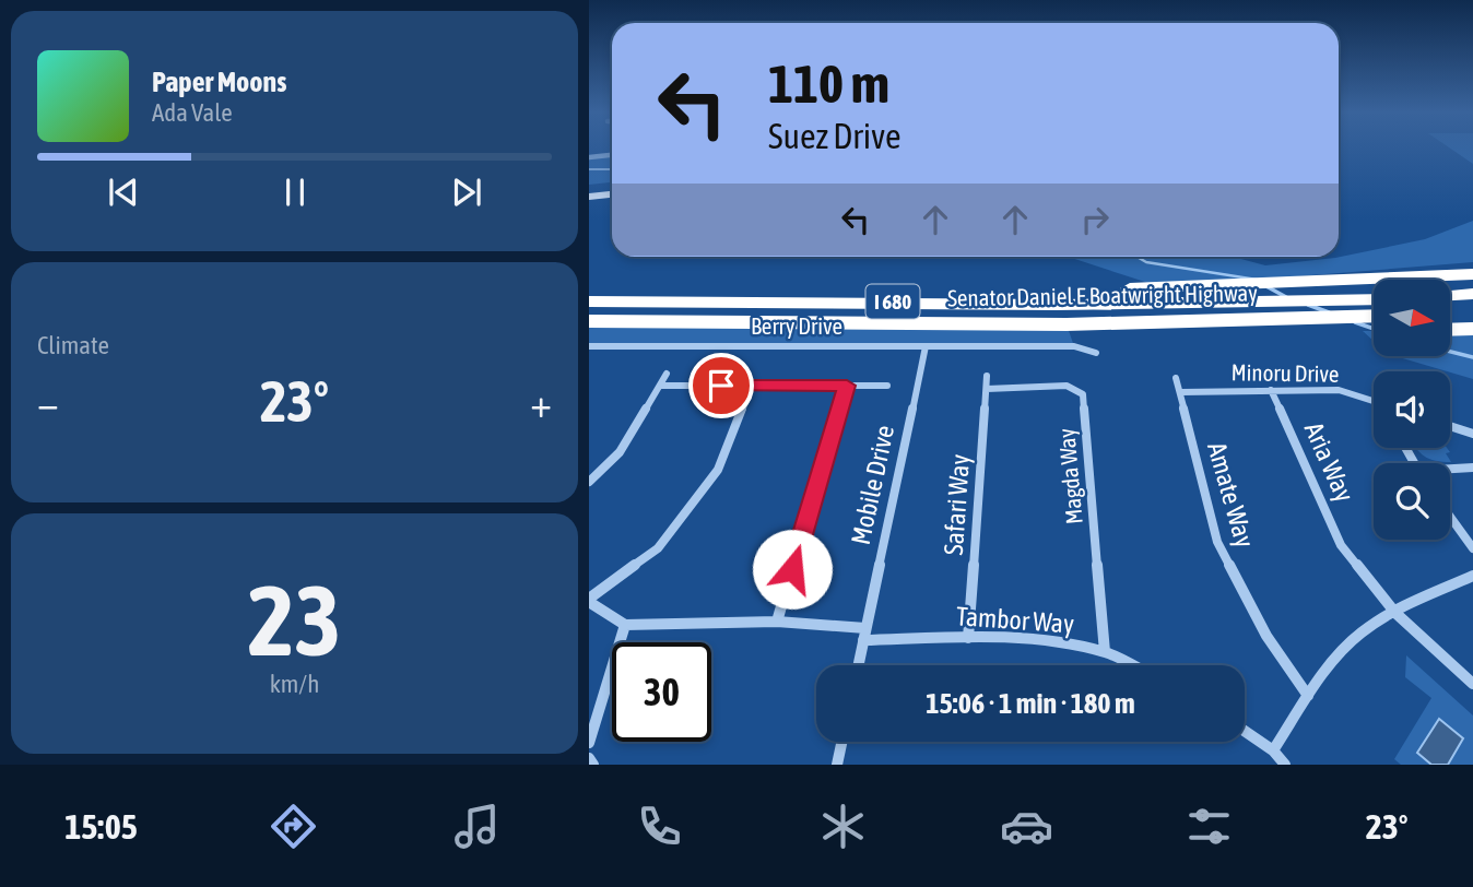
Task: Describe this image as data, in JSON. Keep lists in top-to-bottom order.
{
  "streets": {
    "highway": ["Senator Daniel E Boatwright Highway", "I 680"],
    "street": [
      "Berry Drive",
      "Minoru Drive",
      "Aria Way",
      "Magda Way",
      "Mobile Drive",
      "Amate Way",
      "Safari Way",
      "Tambor Way"
    ]
  },
  "crossings": [
    ["Berry Drive", "Mobile Drive"],
    ["Minoru Drive", "Aria Way"],
    ["Minoru Drive", "Amate Way"],
    ["Magda Way", "Safari Way"],
    ["Magda Way", "Tambor Way"],
    ["Mobile Drive", "Tambor Way"],
    ["Safari Way", "Tambor Way"]
  ],
  "north": "right",
  "page": {
    "turn": ["110 m", "Suez Drive"],
    "song": ["Paper Moons", "Ada Vale"],
    "tile": [
      "Climate",
      ["23", "km/h"]
    ],
    "heat": ["−", "23°", "+"],
    "limit": "30",
    "trip": "15:06 · 1 min · 180 m",
    "tabs": ["15:05", "23°"]
  }
}
